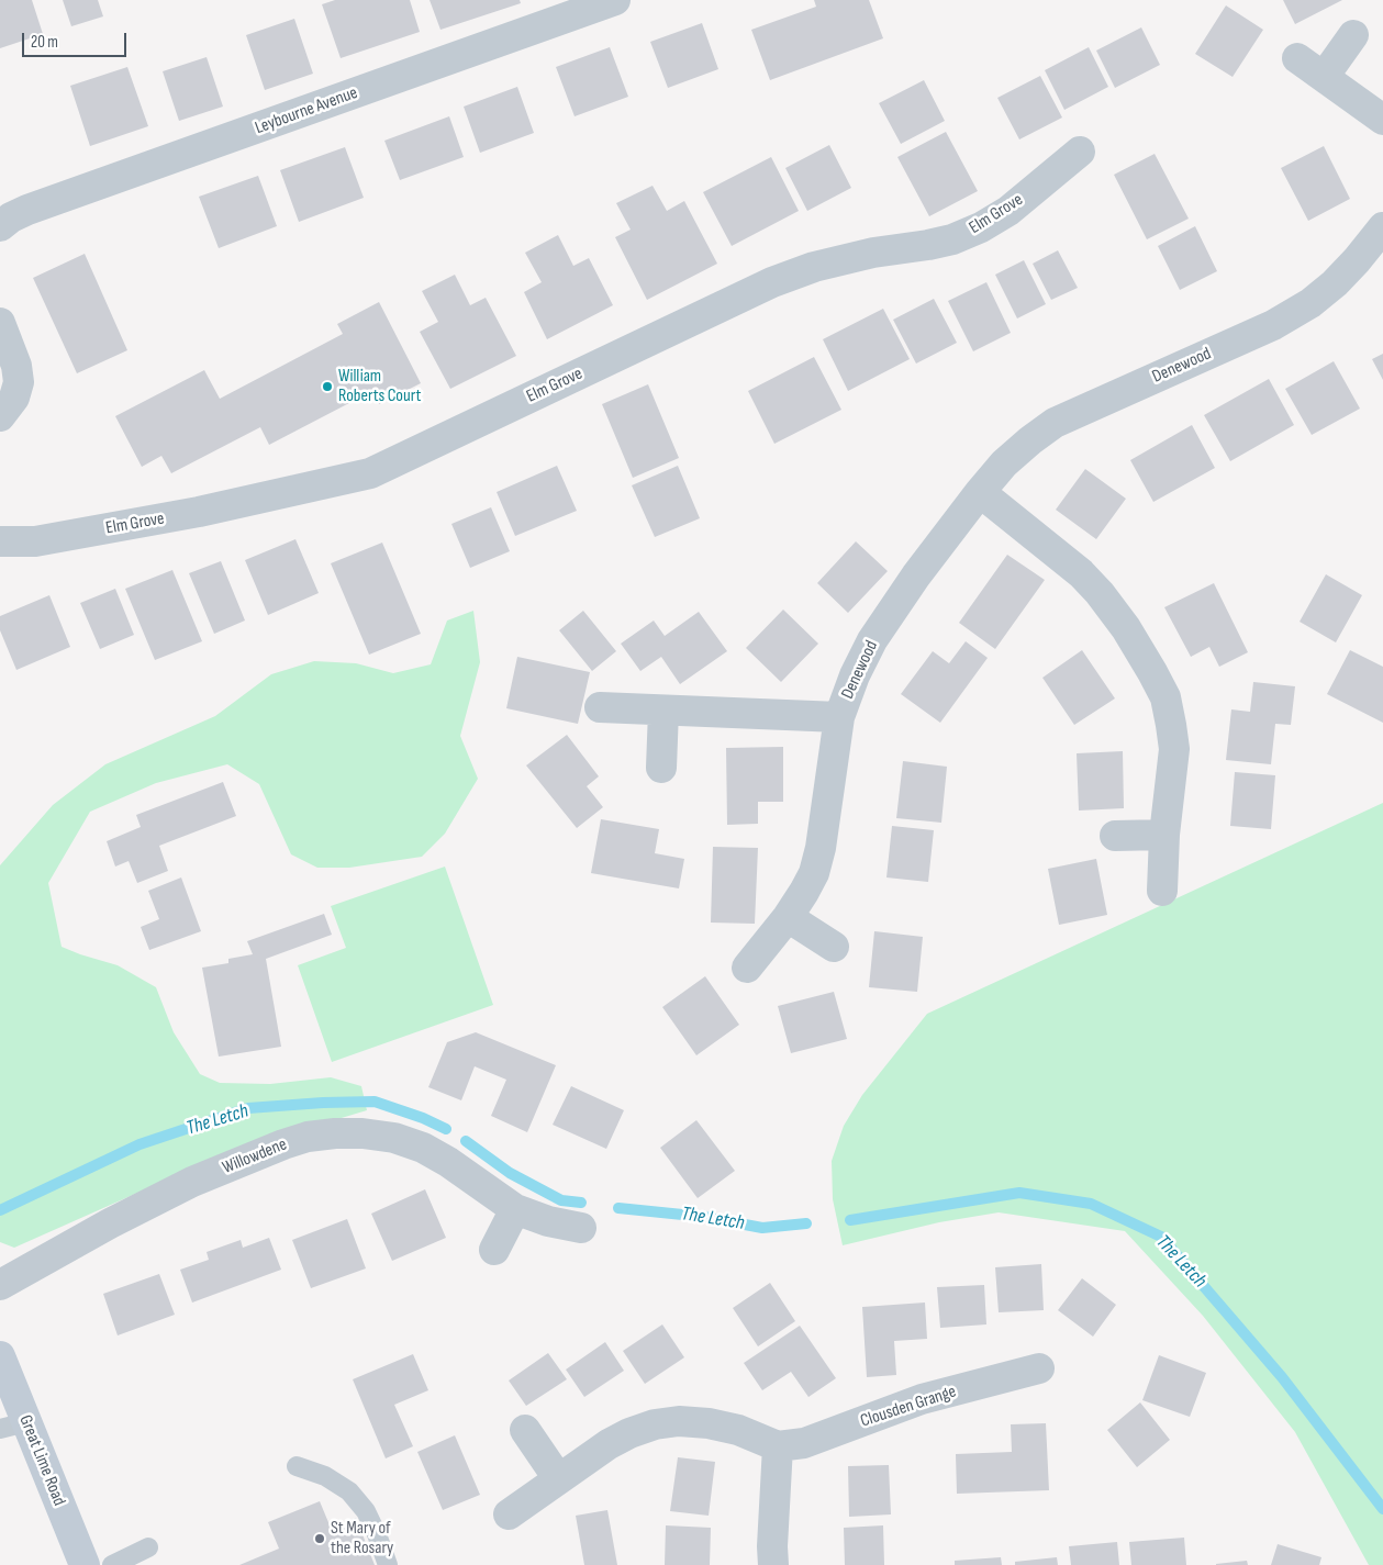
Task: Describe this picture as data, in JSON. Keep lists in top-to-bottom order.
{
  "streets": {
    "main road": ["Great Lime Road"],
    "street": [
      "Leybourne Avenue",
      "Elm Grove",
      "Denewood",
      "Willowdene",
      "Clousden Grange"
    ]
  },
  "water": ["The Letch"],
  "places": ["William Roberts Court", "St Mary of the Rosary"],
  "scale_bar": "20 m"
}
